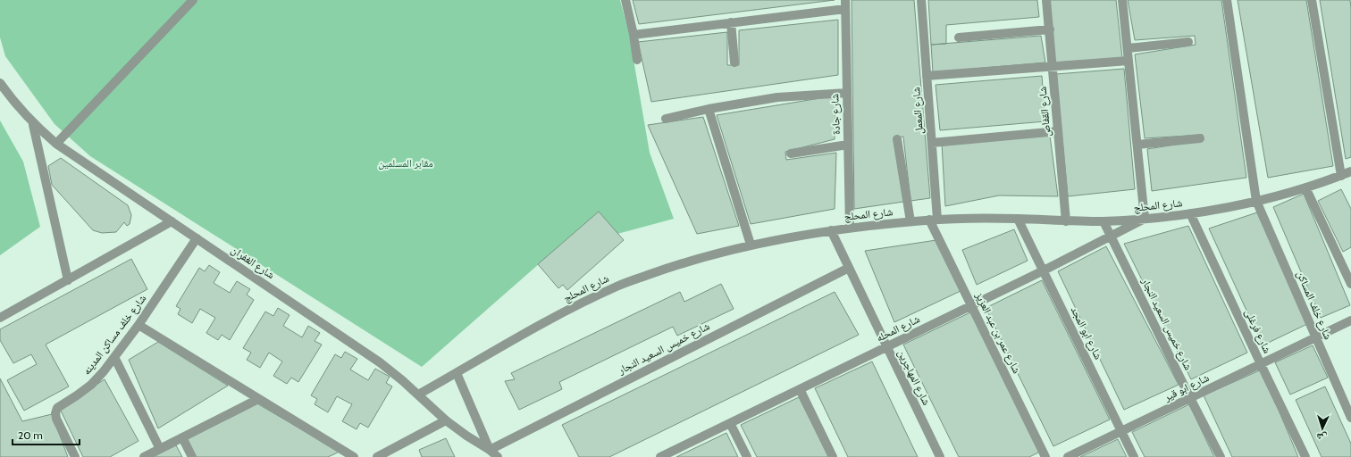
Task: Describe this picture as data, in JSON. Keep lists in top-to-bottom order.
{
  "streets": {
    "street": [
      "شارع المعمل",
      "شارع القفاص",
      "شارع جادة",
      "شارع المحلج",
      "شارع الغفران",
      "شارع خلف المساكن",
      "شارع خميس السعيد النجار",
      "شارع المحله",
      "شارع فرغلى",
      "شارع عمر بن عبد العزيز",
      "شارع ابو المجد",
      "شارع خلف مساكن المدينه",
      "شارع المهاجرين",
      "شارع ابو قير"
    ]
  },
  "crossings": [
    ["شارع المعمل", "شارع المحلج"],
    ["شارع المعمل", "شارع عمر بن عبد العزيز"],
    ["شارع القفاص", "شارع المحلج"],
    ["شارع جادة", "شارع المحلج"],
    ["شارع المحلج", "شارع الغفران"],
    ["شارع المحلج", "شارع خلف المساكن"],
    ["شارع المحلج", "شارع خميس السعيد النجار"],
    ["شارع المحلج", "شارع المحله"],
    ["شارع المحلج", "شارع فرغلى"],
    ["شارع المحلج", "شارع عمر بن عبد العزيز"],
    ["شارع المحلج", "شارع ابو المجد"],
    ["شارع المحلج", "شارع المهاجرين"],
    ["شارع الغفران", "شارع خميس السعيد النجار"],
    ["شارع الغفران", "شارع خلف مساكن المدينه"],
    ["شارع خلف المساكن", "شارع ابو قير"],
    ["شارع خميس السعيد النجار", "شارع المحله"],
    ["شارع خميس السعيد النجار", "شارع المهاجرين"],
    ["شارع خميس السعيد النجار", "شارع ابو قير"],
    ["شارع المحله", "شارع عمر بن عبد العزيز"],
    ["شارع المحله", "شارع ابو المجد"],
    ["شارع المحله", "شارع المهاجرين"],
    ["شارع فرغلى", "شارع ابو قير"],
    ["شارع ابو المجد", "شارع ابو قير"]
  ],
  "parks": ["مقابر المسلمين"],
  "scale_bar": "20 m",
  "north": "bottom"
}
